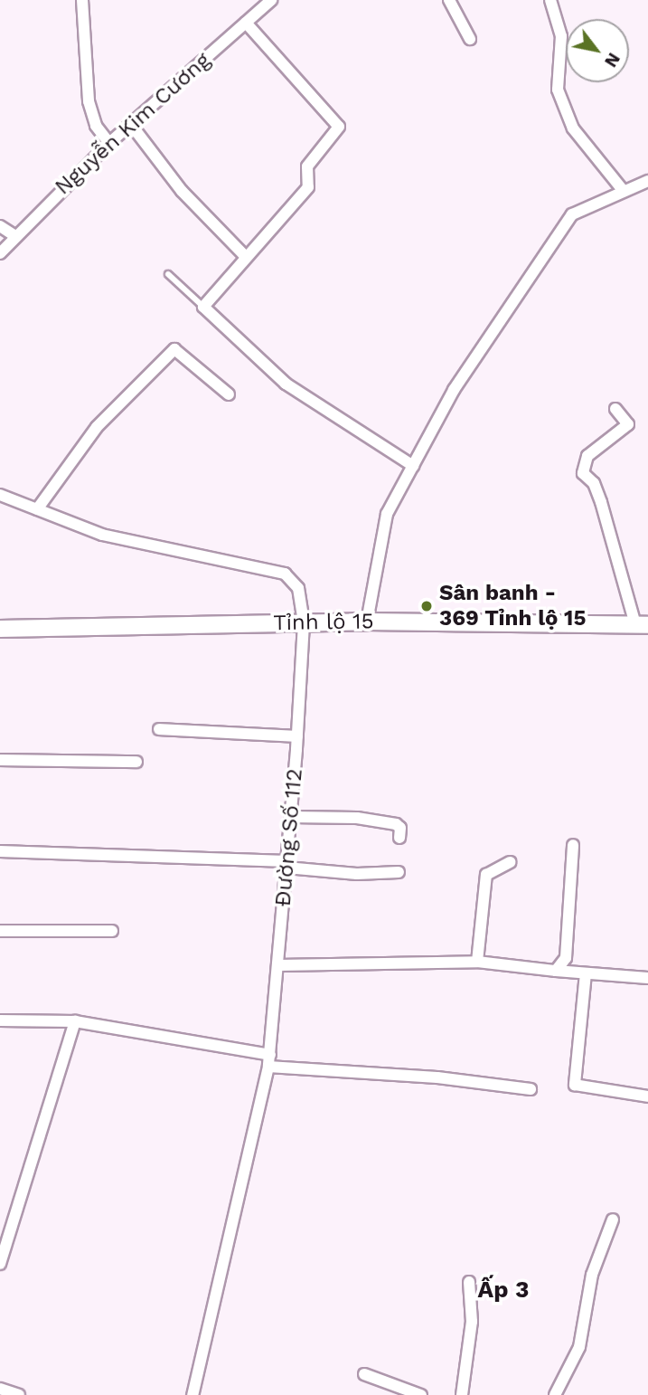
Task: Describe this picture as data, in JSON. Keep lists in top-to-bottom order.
{
  "streets": {
    "main road": ["Tỉnh lộ 15"],
    "street": ["Nguyễn Kim Cương", "Đường Số 112"]
  },
  "crossings": [
    ["Tỉnh lộ 15", "Đường Số 112"]
  ],
  "districts": ["Ấp 3"],
  "places": ["Sân banh - 369 Tỉnh lộ 15"],
  "north": "bottom right"
}
